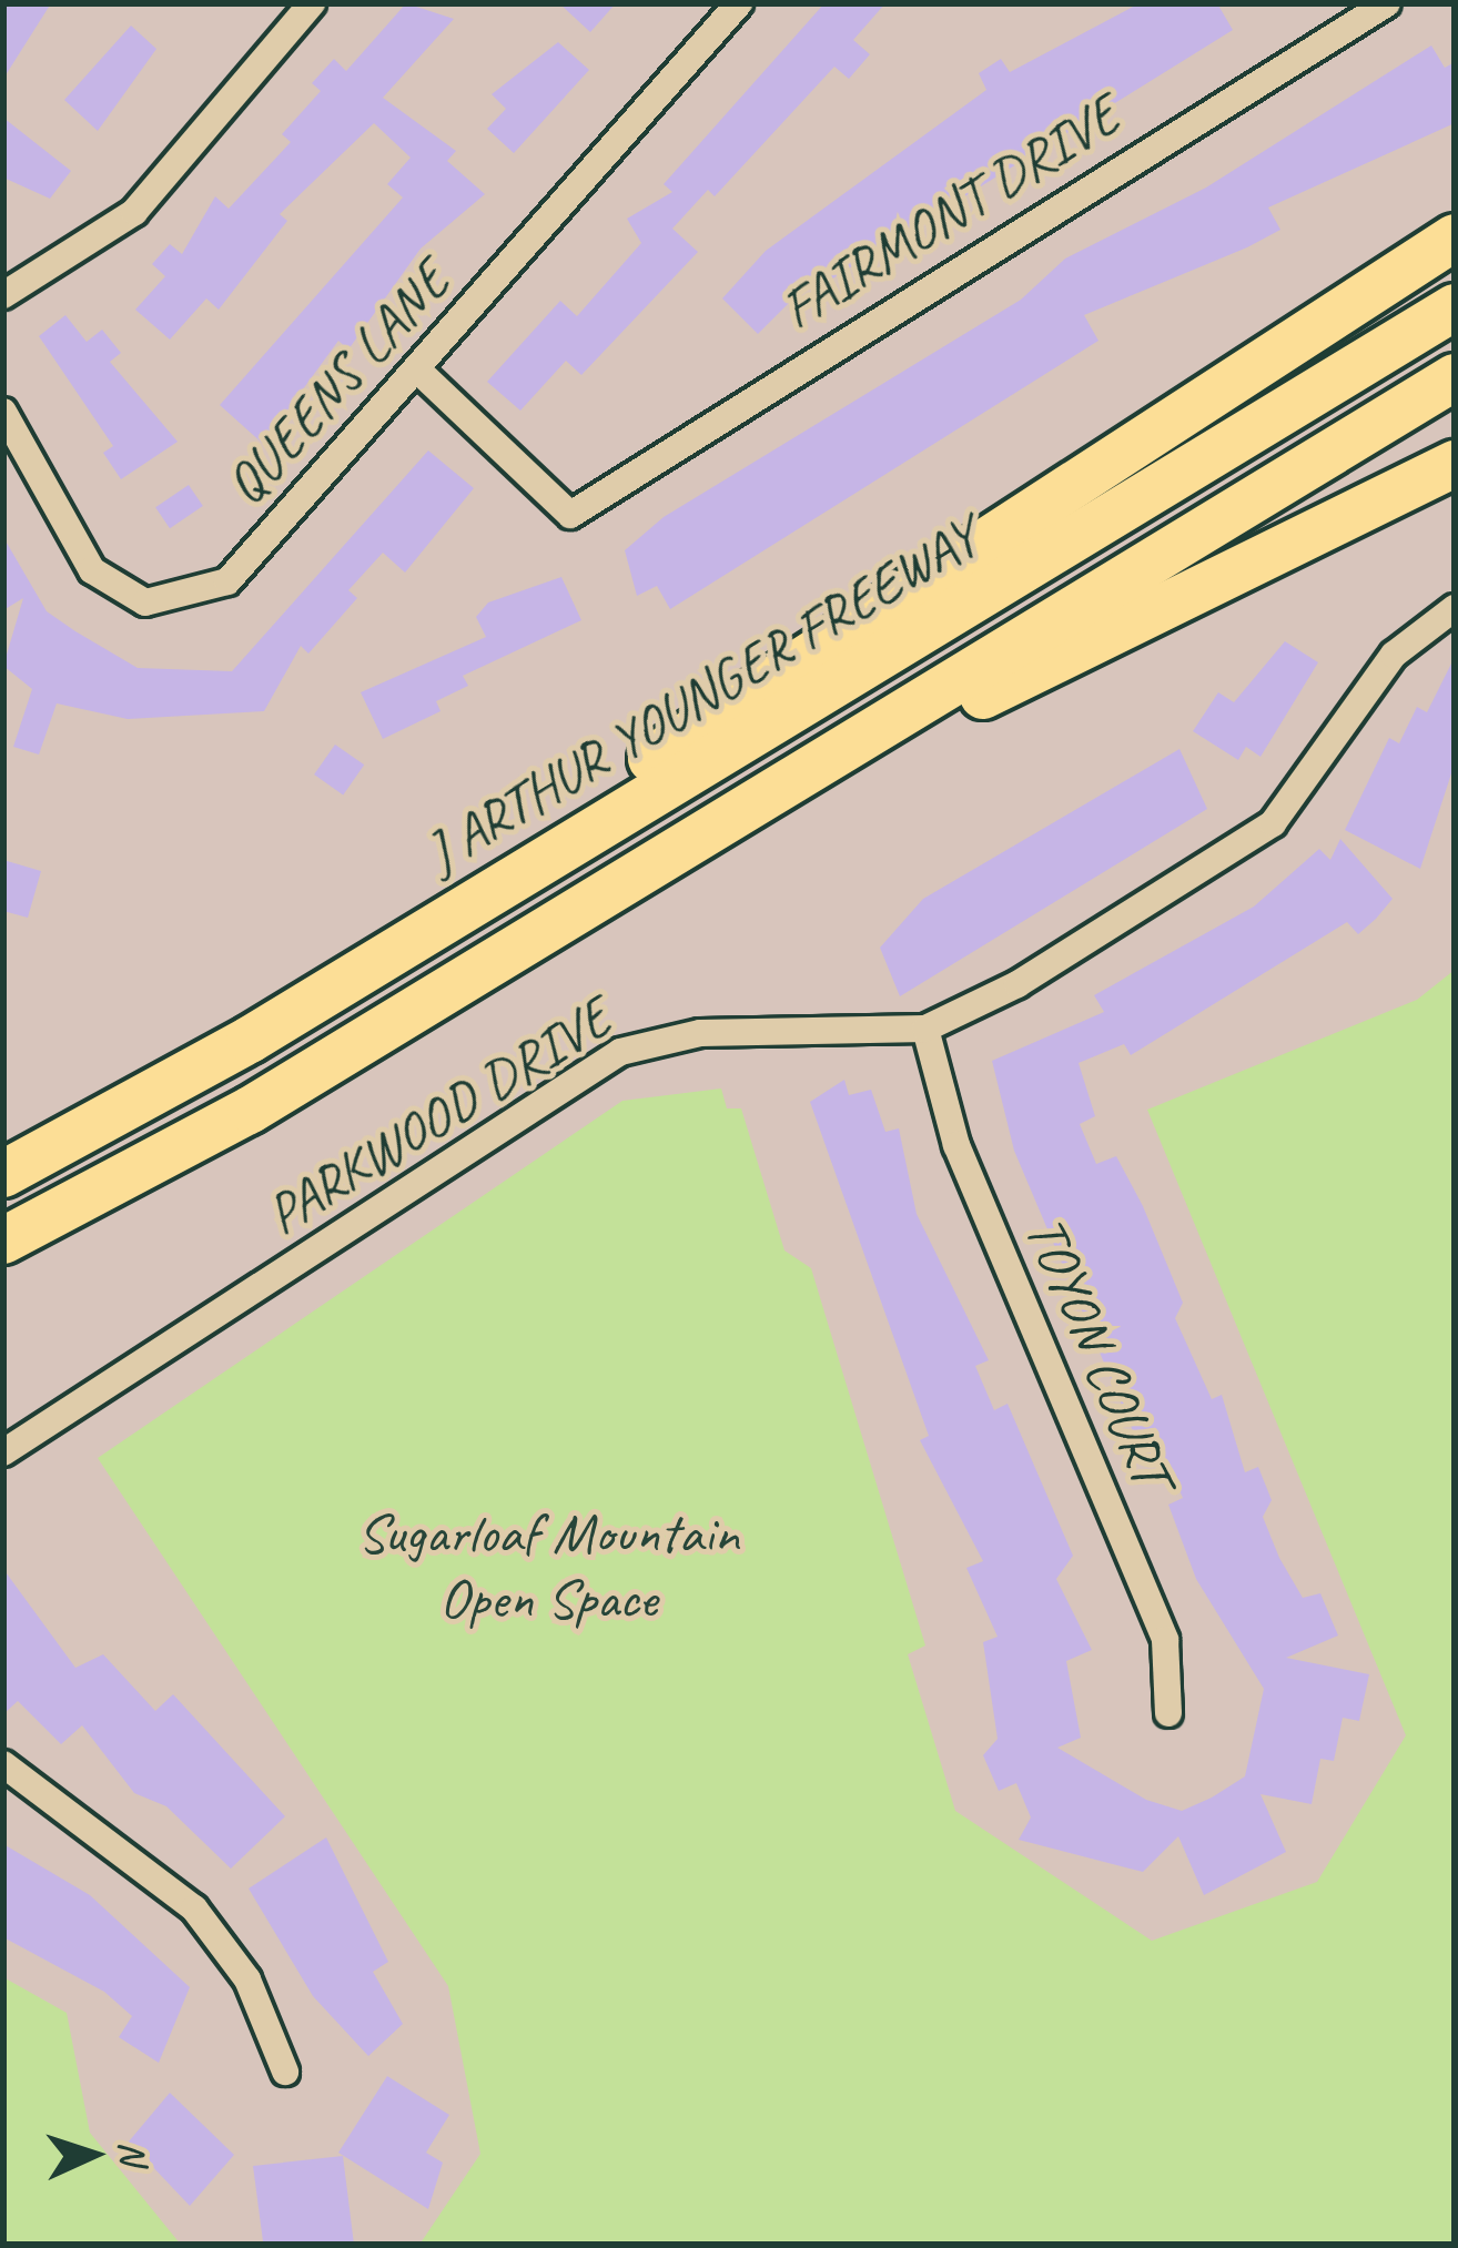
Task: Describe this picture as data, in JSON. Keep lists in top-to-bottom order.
{
  "streets": {
    "highway": ["J ARTHUR YOUNGER FREEWAY"],
    "street": [
      "FAIRMONT DRIVE",
      "QUEENS LANE",
      "PARKWOOD DRIVE",
      "TOYON COURT"
    ]
  },
  "crossings": [
    ["FAIRMONT DRIVE", "QUEENS LANE"],
    ["PARKWOOD DRIVE", "TOYON COURT"]
  ],
  "parks": ["Sugarloaf Mountain Open Space"],
  "north": "right"
}
